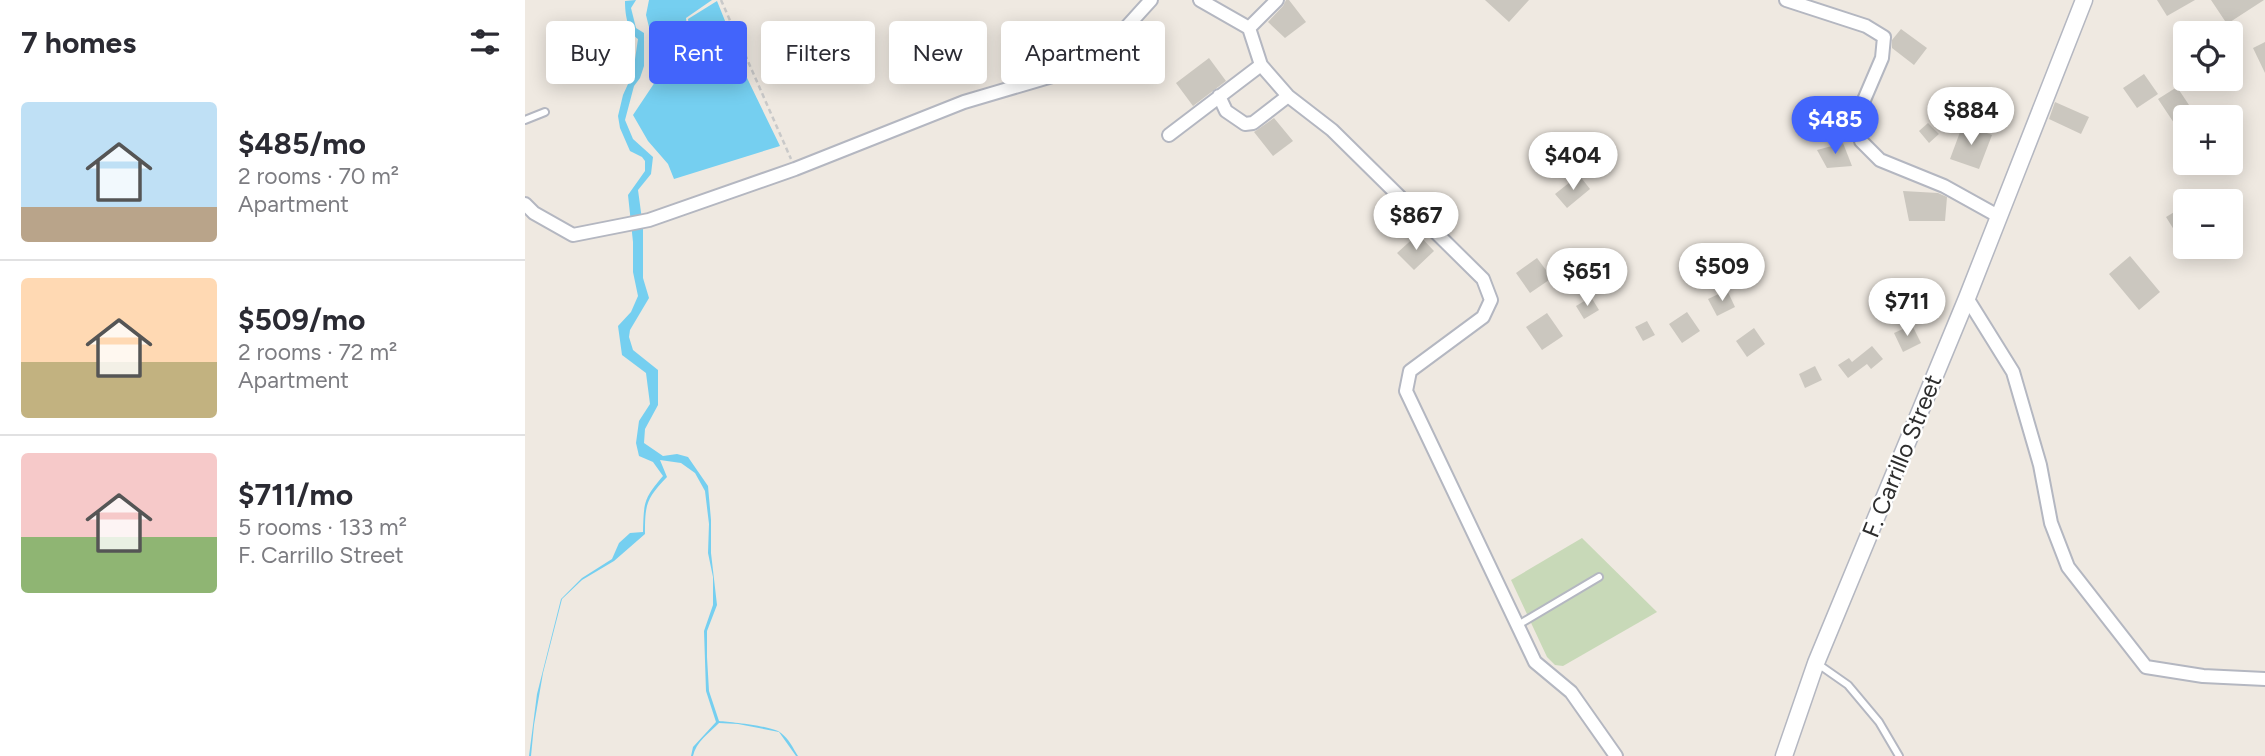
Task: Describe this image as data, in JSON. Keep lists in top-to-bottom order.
{
  "streets": {
    "street": ["F. Carrillo Street"]
  },
  "page": {
    "heading": "7 homes",
    "map_buttons": ["+", "−"],
    "chip": [
      "Buy",
      "Rent",
      "Filters",
      "New",
      "Apartment"
    ],
    "list": [
      {
        "name": "$485/mo",
        "note": "2 rooms · 70 m² · Apartment"
      },
      {
        "name": "$509/mo",
        "note": "2 rooms · 72 m² · Apartment"
      },
      {
        "name": "$711/mo",
        "note": "5 rooms · 133 m² · F. Carrillo Street"
      }
    ],
    "price": [
      "$884",
      "$485",
      "$404",
      "$867",
      "$509",
      "$651",
      "$711"
    ]
  }
}
